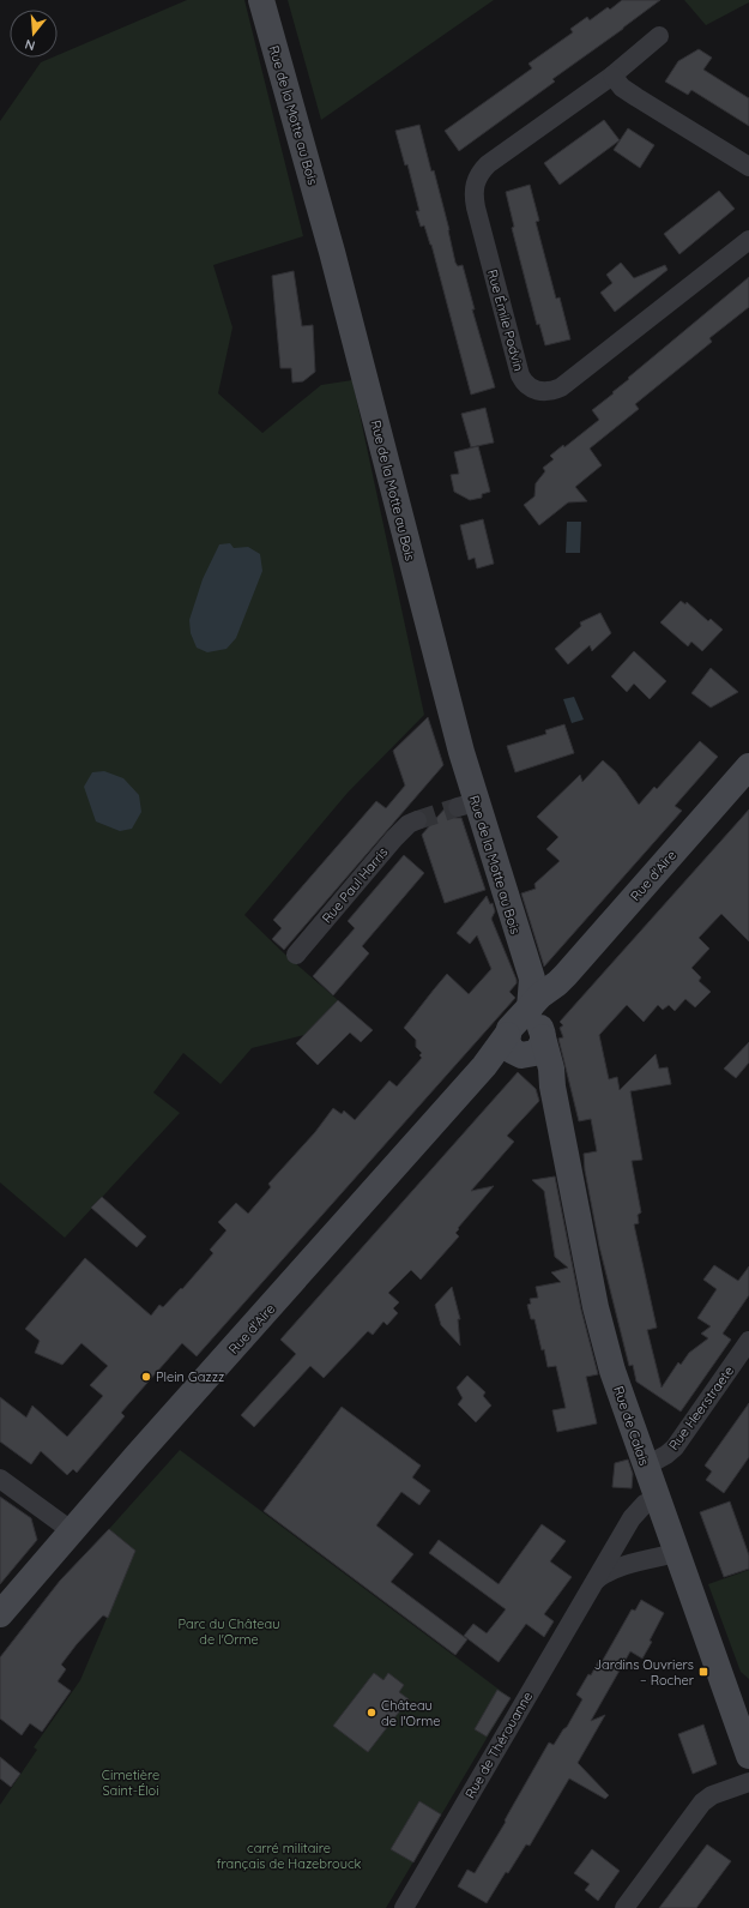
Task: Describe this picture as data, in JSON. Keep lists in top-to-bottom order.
{
  "streets": {
    "street": [
      "Rue de la Motte au Bois",
      "Rue Émile Podvin",
      "Rue d'Aire",
      "Rue Paul Harris",
      "Rue Heerstraete",
      "Rue de Calais",
      "Rue de Thérouanne"
    ]
  },
  "crossings": [
    ["Rue de la Motte au Bois", "Rue d'Aire"],
    ["Rue de la Motte au Bois", "Rue de Calais"],
    ["Rue d'Aire", "Rue de Calais"],
    ["Rue Heerstraete", "Rue de Calais"],
    ["Rue de Calais", "Rue de Thérouanne"]
  ],
  "parks": ["Parc du Château de l'Orme", "Cimetière Saint-Éloi", "carré militaire français de Hazebrouck"],
  "places": {
    "other": ["Plein Gazzz", "Château de l'Orme"],
    "transit": ["Jardins Ouvriers – Rocher"]
  },
  "north": "bottom"
}
